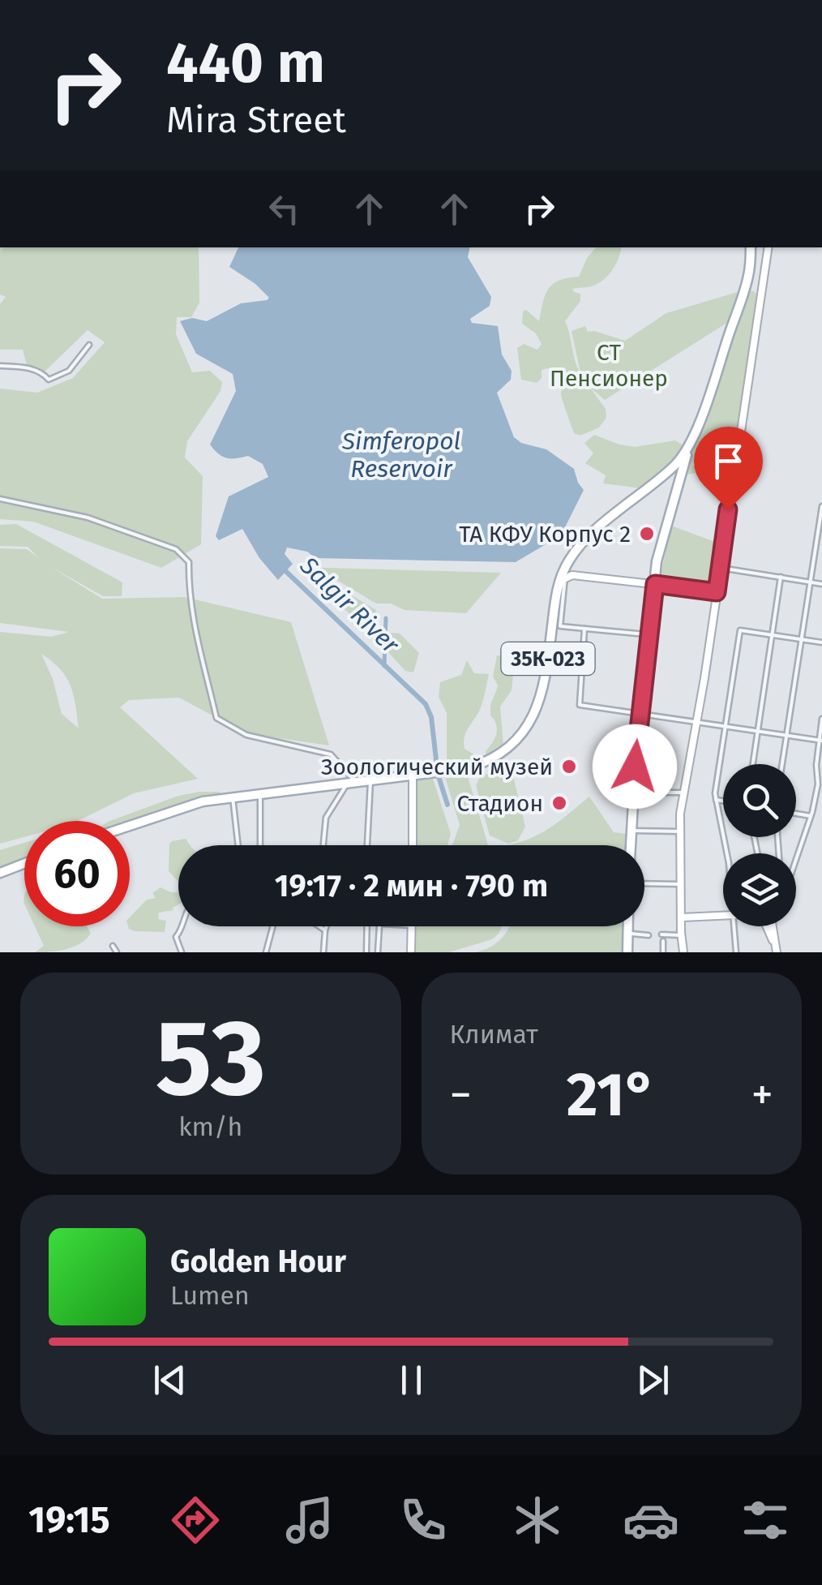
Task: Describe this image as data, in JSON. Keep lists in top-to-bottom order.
{
  "streets": {
    "main road": ["35К-023"]
  },
  "water": ["Simferopol Reservoir", "Salgir River"],
  "parks": ["СТ Пенсионер"],
  "places": ["ТА КФУ Корпус 2", "Зоологический музей", "Стадион"],
  "page": {
    "turn": ["440 m", "Mira Street"],
    "limit": "60",
    "trip": "19:17 · 2 мин · 790 m",
    "tile": [
      ["53", "km/h"],
      "Климат"
    ],
    "heat": ["−", "21°", "+"],
    "song": ["Golden Hour", "Lumen"],
    "tabs": "19:15"
  }
}
